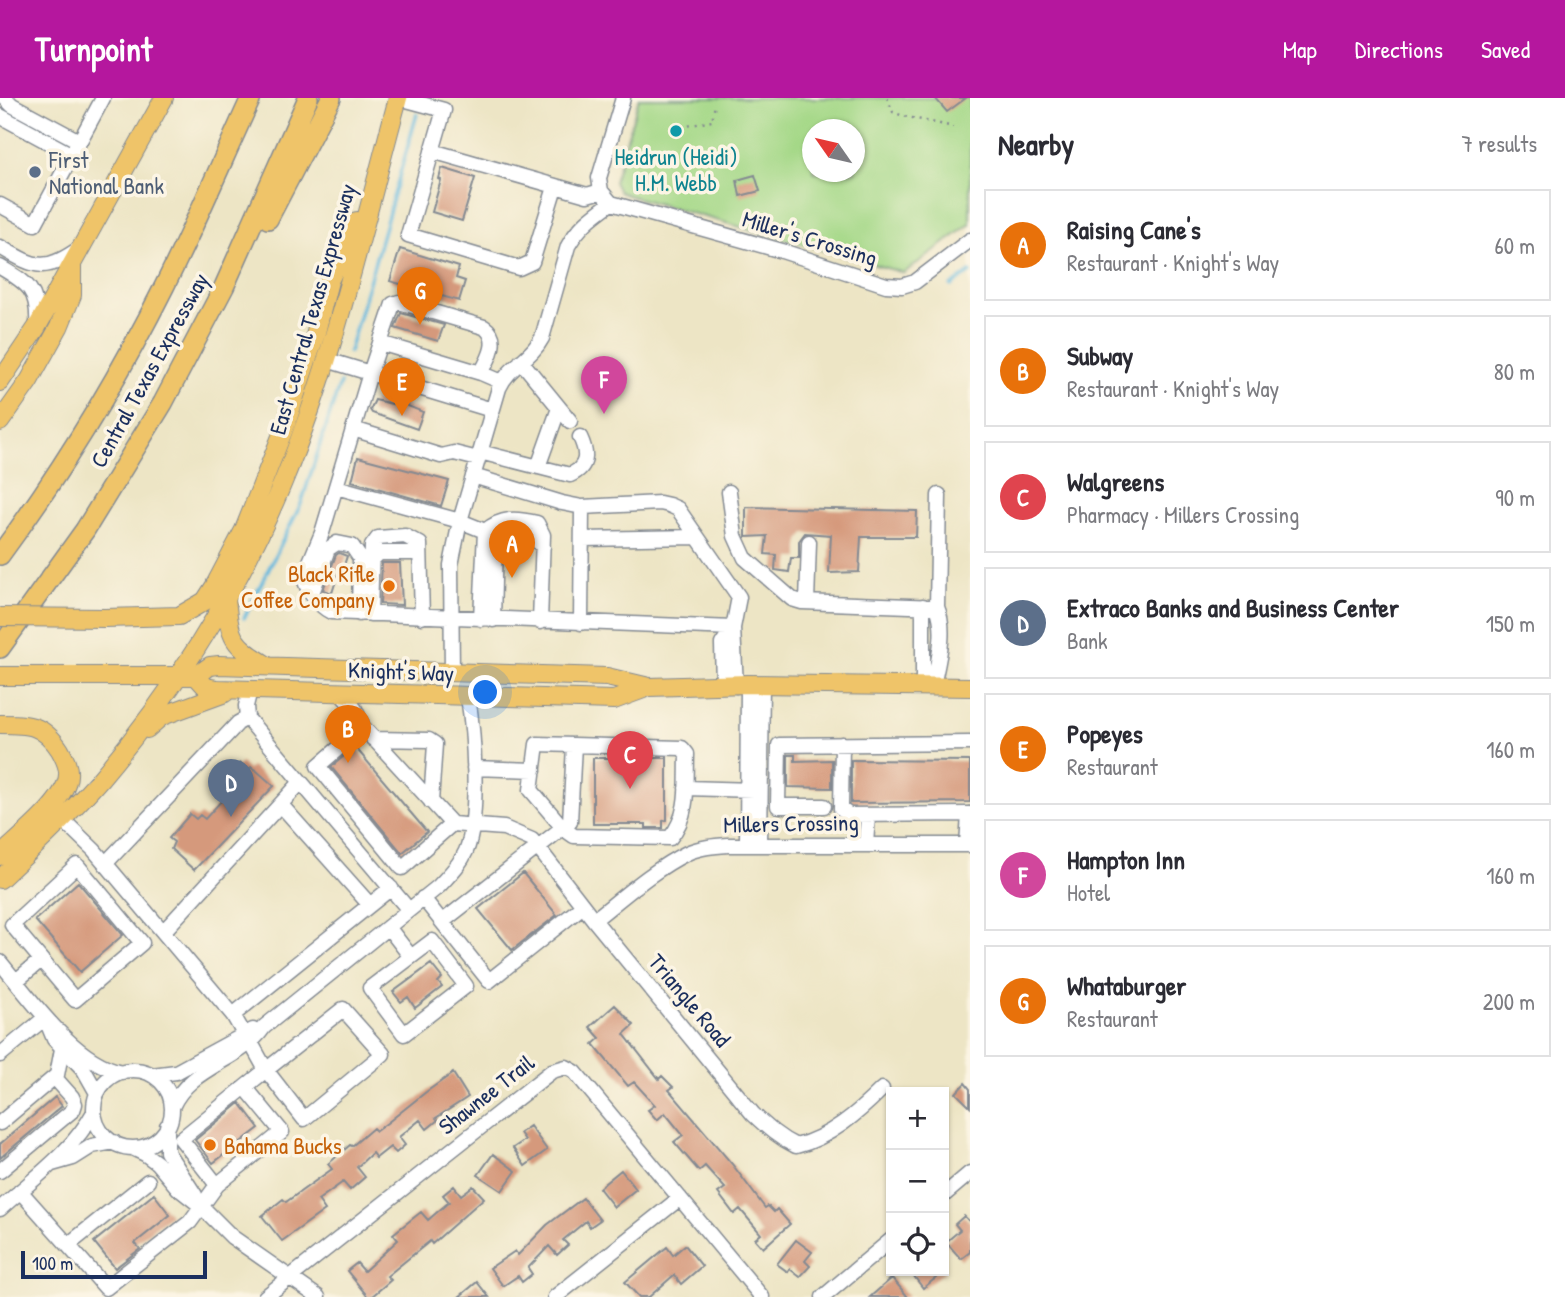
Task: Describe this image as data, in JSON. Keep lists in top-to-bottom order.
{
  "streets": {
    "highway": ["Central Texas Expressway"],
    "main road": ["East Central Texas Expressway", "Knight's Way"],
    "street": [
      "Miller's Crossing",
      "Millers Crossing",
      "Triangle Road",
      "Shawnee Trail"
    ]
  },
  "crossings": [
    ["East Central Texas Expressway", "Knight's Way"],
    ["Millers Crossing", "Triangle Road"]
  ],
  "places": [
    "Heidrun (Heidi) H.M. Webb",
    "First National Bank",
    "Black Rifle Coffee Company",
    "Bahama Bucks"
  ],
  "scale_bar": "100 m",
  "north": "top left",
  "page": {
    "header": "Turnpoint",
    "nav": ["Map", "Directions", "Saved"],
    "heading": ["Nearby", "7 results"],
    "list": [
      {
        "mark": "A",
        "name": "Raising Cane's",
        "note": "Restaurant · Knight's Way",
        "value": "60 m"
      },
      {
        "mark": "B",
        "name": "Subway",
        "note": "Restaurant · Knight's Way",
        "value": "80 m"
      },
      {
        "mark": "C",
        "name": "Walgreens",
        "note": "Pharmacy · Millers Crossing",
        "value": "90 m"
      },
      {
        "mark": "D",
        "name": "Extraco Banks and Business Center",
        "note": "Bank",
        "value": "150 m"
      },
      {
        "mark": "E",
        "name": "Popeyes",
        "note": "Restaurant",
        "value": "160 m"
      },
      {
        "mark": "F",
        "name": "Hampton Inn",
        "note": "Hotel",
        "value": "160 m"
      },
      {
        "mark": "G",
        "name": "Whataburger",
        "note": "Restaurant",
        "value": "200 m"
      }
    ],
    "pins": [
      "G",
      "F",
      "E",
      "A",
      "B",
      "C",
      "D"
    ],
    "map_buttons": ["+", "−"],
    "scale": "100 m"
  }
}
